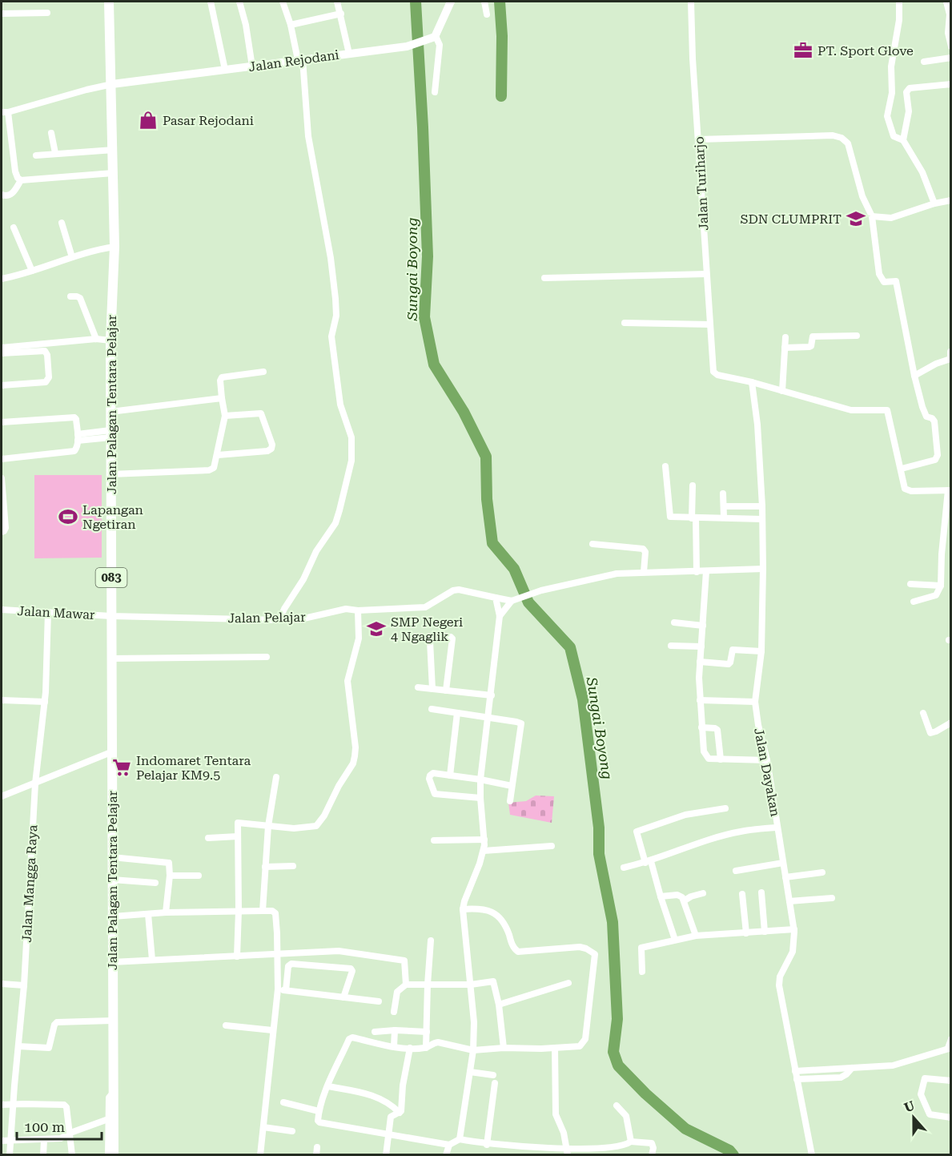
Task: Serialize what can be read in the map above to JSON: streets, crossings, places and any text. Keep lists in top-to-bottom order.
{
  "streets": {
    "main road": ["Jalan Rejodani", "Jalan Palagan Tentara Pelajar", "083"],
    "street": [
      "Jalan Turiharjo",
      "Jalan Mawar",
      "Jalan Pelajar",
      "Jalan Dayakan",
      "Jalan Mangga Raya"
    ]
  },
  "crossings": [
    ["Jalan Rejodani", "Jalan Palagan Tentara Pelajar"],
    ["Jalan Turiharjo", "Jalan Dayakan"],
    ["Jalan Palagan Tentara Pelajar", "Jalan Mawar"],
    ["Jalan Palagan Tentara Pelajar", "Jalan Pelajar"],
    ["Jalan Mawar", "Jalan Pelajar"],
    ["Jalan Mawar", "Jalan Mangga Raya"]
  ],
  "water": ["Sungai Boyong"],
  "places": {
    "office": ["PT. Sport Glove"],
    "shop": ["Pasar Rejodani"],
    "school or university": ["SDN CLUMPRIT", "SMP Negeri 4 Ngaglik"],
    "sports": ["Lapangan Ngetiran"],
    "supermarket": ["Indomaret Tentara Pelajar KM9.5"]
  },
  "scale_bar": "100 m",
  "north": "top"
}
